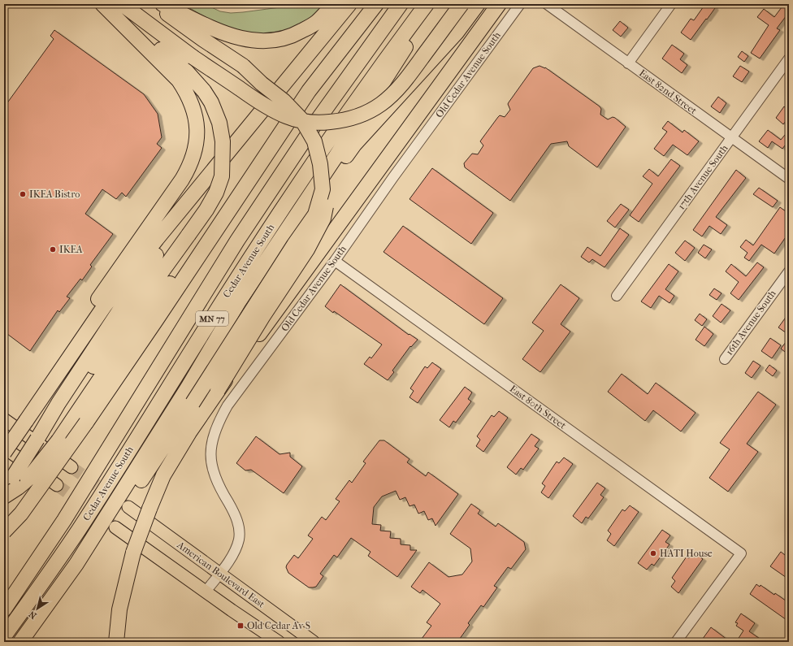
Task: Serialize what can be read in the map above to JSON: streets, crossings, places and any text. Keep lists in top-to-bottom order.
{
  "streets": {
    "highway": ["Cedar Avenue South", "MN 77"],
    "main road": ["American Boulevard East"],
    "street": [
      "Old Cedar Avenue South",
      "East 82nd Street",
      "17th Avenue South",
      "16th Avenue South",
      "East 80th Street"
    ]
  },
  "crossings": [
    ["Old Cedar Avenue South", "East 80th Street"],
    ["Old Cedar Avenue South", "American Boulevard East"],
    ["East 82nd Street", "17th Avenue South"]
  ],
  "places": {
    "other": ["IKEA Bistro", "IKEA", "HATI House"],
    "transit": ["Old Cedar Av S"]
  },
  "north": "bottom left"
}
